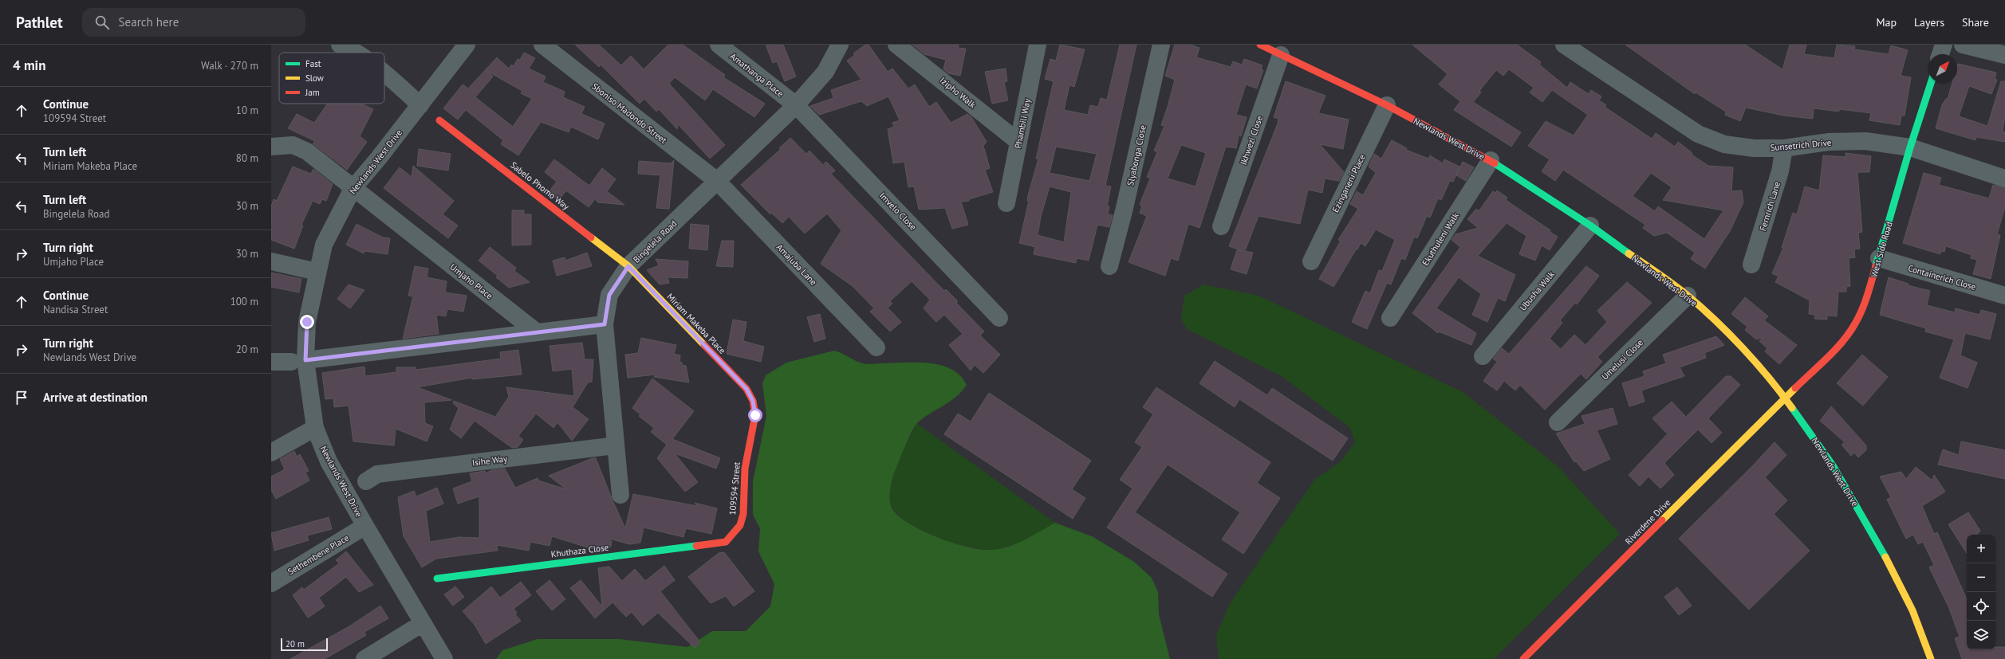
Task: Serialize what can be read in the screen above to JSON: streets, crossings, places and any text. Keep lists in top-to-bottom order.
{
  "streets": {
    "street": [
      "Amathanga Place",
      "Izipho Walk",
      "Sboniso Madondo Street",
      "Phambili Way",
      "Newlands West Drive",
      "Ikhwezi Close",
      "Sunsetrich Drive",
      "Slyabonga Close",
      "Ezinganeni Place",
      "Sabelo Phomo Way",
      "Fernrich Lane",
      "Imvelo Close",
      "Ekuthuleni Walk",
      "Bingelela Road",
      "West Side Road",
      "Amajuba Lane",
      "Containerich Close",
      "Umjaho Place",
      "Ubusha Walk",
      "Miriam Makeba Place",
      "Umelusi Close",
      "Isihe Way",
      "109594 Street",
      "Riverdene Drive",
      "Khuthaza Close",
      "Sethembene Place"
    ]
  },
  "crossings": [
    ["Amathanga Place", "Imvelo Close"],
    ["Amathanga Place", "Bingelela Road"],
    ["Izipho Walk", "Phambili Way"],
    ["Sboniso Madondo Street", "Bingelela Road"],
    ["Sboniso Madondo Street", "Amajuba Lane"],
    ["Newlands West Drive", "Ikhwezi Close"],
    ["Newlands West Drive", "Ezinganeni Place"],
    ["Newlands West Drive", "Ekuthuleni Walk"],
    ["Newlands West Drive", "West Side Road"],
    ["Newlands West Drive", "Umjaho Place"],
    ["Newlands West Drive", "Ubusha Walk"],
    ["Newlands West Drive", "Umelusi Close"],
    ["Newlands West Drive", "Riverdene Drive"],
    ["Newlands West Drive", "Sethembene Place"],
    ["Sunsetrich Drive", "Fernrich Lane"],
    ["Sunsetrich Drive", "West Side Road"],
    ["Sabelo Phomo Way", "Bingelela Road"],
    ["Sabelo Phomo Way", "Miriam Makeba Place"],
    ["Imvelo Close", "Bingelela Road"],
    ["Bingelela Road", "Amajuba Lane"],
    ["Bingelela Road", "Miriam Makeba Place"],
    ["Bingelela Road", "Isihe Way"],
    ["West Side Road", "Containerich Close"],
    ["West Side Road", "Riverdene Drive"],
    ["Miriam Makeba Place", "109594 Street"],
    ["109594 Street", "Khuthaza Close"]
  ],
  "legend": ["Fast", "Slow", "Jam"],
  "scale_bar": "20 m",
  "north": "top right",
  "page": {
    "header": "Pathlet",
    "search": "Search here",
    "nav": ["Map", "Layers", "Share"],
    "heading": ["4 min", "Walk · 270 m"],
    "list": [
      ["Continue", "109594 Street", "10 m"],
      ["Turn left", "Miriam Makeba Place", "80 m"],
      ["Turn left", "Bingelela Road", "30 m"],
      ["Turn right", "Umjaho Place", "30 m"],
      ["Continue", "Nandisa Street", "100 m"],
      ["Turn right", "Newlands West Drive", "20 m"],
      "Arrive at destination"
    ],
    "map_buttons": ["+", "−"],
    "scale": "20 m"
  }
}
